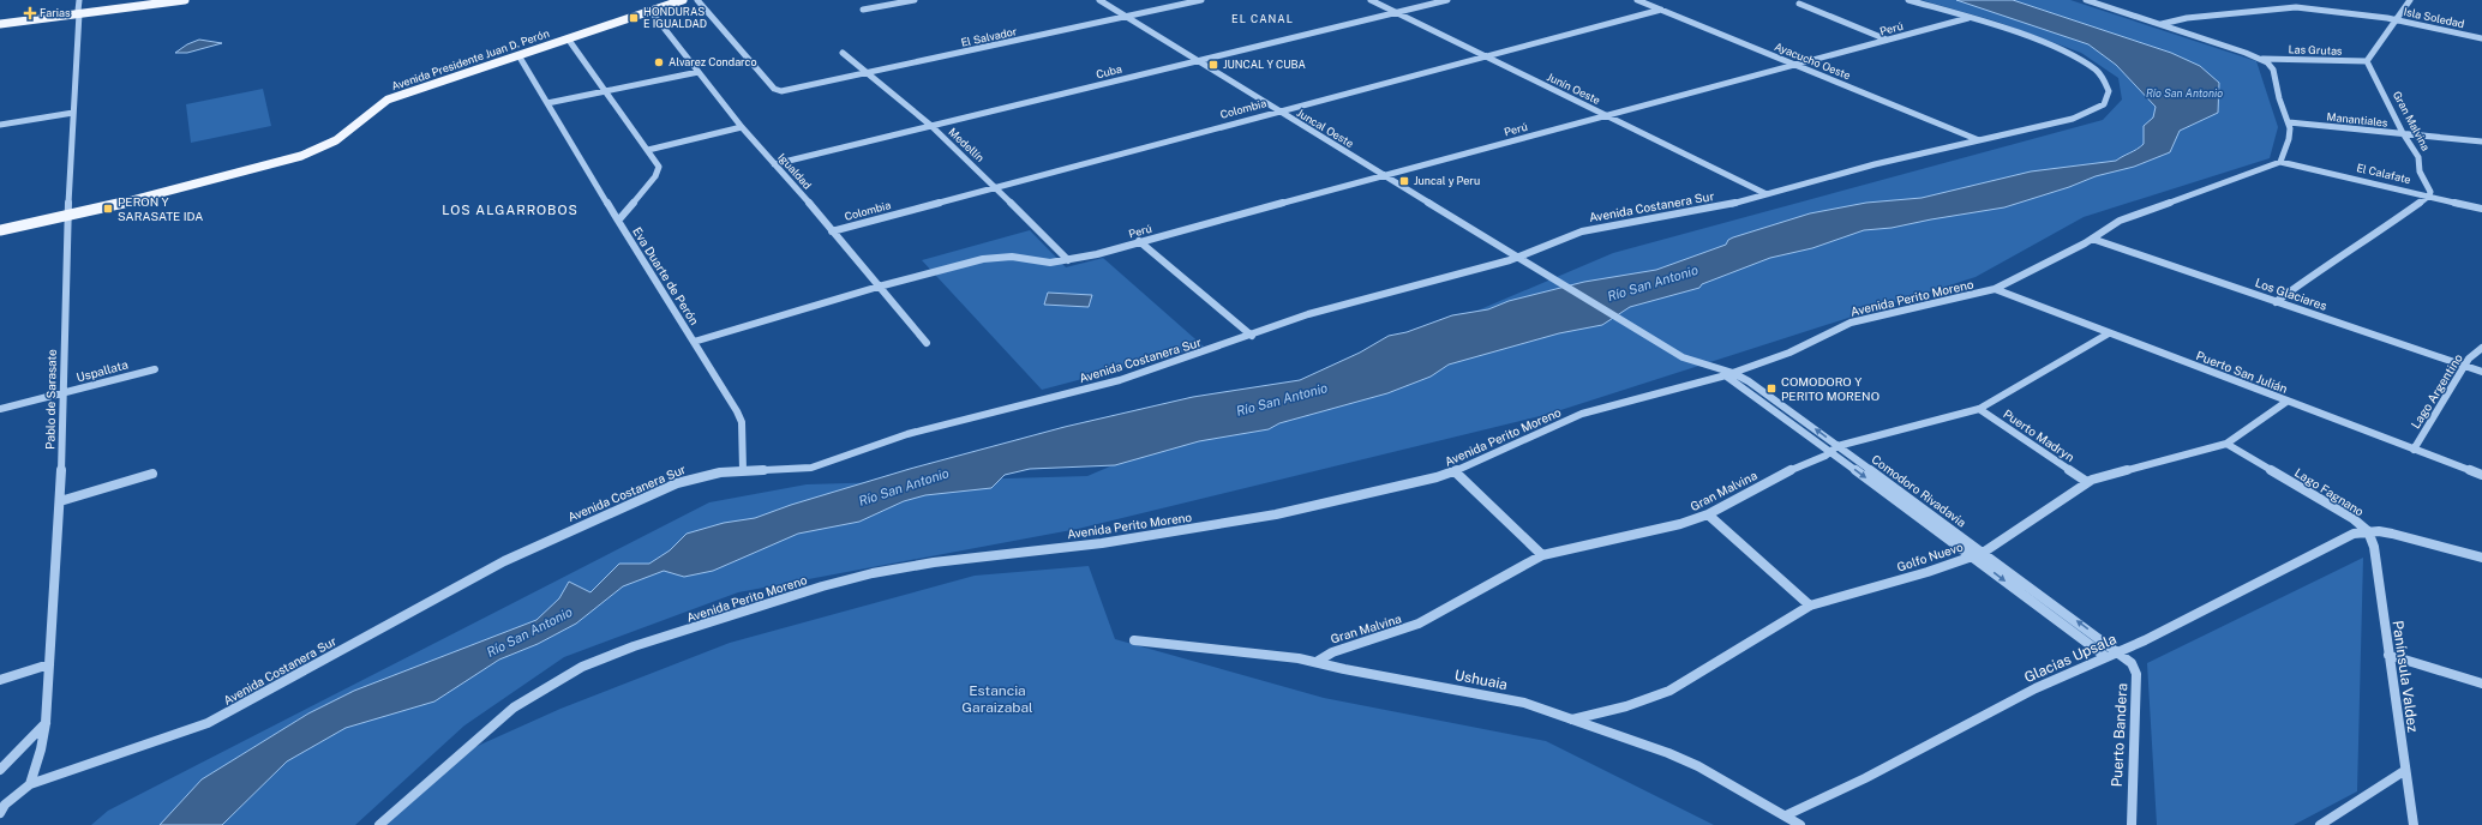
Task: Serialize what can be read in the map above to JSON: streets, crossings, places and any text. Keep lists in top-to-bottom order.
{
  "streets": {
    "main road": ["Avenida Presidente Juan D. Perón"],
    "street": [
      "Isla Soledad",
      "Perú",
      "El Salvador",
      "Las Grutas",
      "Ayacucho Oeste",
      "Cuba",
      "Junín Oeste",
      "Colombia",
      "Manantiales",
      "Gran Malvina",
      "Juncal Oeste",
      "Medellín",
      "Igualdad",
      "El Calafate",
      "Avenida Costanera Sur",
      "Eva Duarte de Perón",
      "Los Glaciares",
      "Avenida Perito Moreno",
      "Uspallata",
      "Puerto San Julián",
      "Lago Argentino",
      "Pablo de Sarasate",
      "Puerto Madryn",
      "Comodoro Rivadavia",
      "Lago Fagnano",
      "Golfo Nuevo",
      "Glacias Upsala",
      "Panínsula Valdez",
      "Ushuaia",
      "Puerto Bandera"
    ]
  },
  "crossings": [
    ["Perú", "Ayacucho Oeste"],
    ["Perú", "Junín Oeste"],
    ["Perú", "Juncal Oeste"],
    ["Perú", "Medellín"],
    ["Perú", "Igualdad"],
    ["Perú", "Avenida Costanera Sur"],
    ["Perú", "Eva Duarte de Perón"],
    ["El Salvador", "Juncal Oeste"],
    ["El Salvador", "Medellín"],
    ["Las Grutas", "Gran Malvina"],
    ["Avenida Presidente Juan D. Perón", "Igualdad"],
    ["Avenida Presidente Juan D. Perón", "Eva Duarte de Perón"],
    ["Avenida Presidente Juan D. Perón", "Pablo de Sarasate"],
    ["Ayacucho Oeste", "Colombia"],
    ["Ayacucho Oeste", "Avenida Costanera Sur"],
    ["Cuba", "Junín Oeste"],
    ["Cuba", "Juncal Oeste"],
    ["Cuba", "Medellín"],
    ["Cuba", "Igualdad"],
    ["Junín Oeste", "Colombia"],
    ["Junín Oeste", "Avenida Costanera Sur"],
    ["Colombia", "Juncal Oeste"],
    ["Colombia", "Medellín"],
    ["Colombia", "Igualdad"],
    ["Manantiales", "Gran Malvina"],
    ["Gran Malvina", "El Calafate"],
    ["Gran Malvina", "Puerto San Julián"],
    ["Gran Malvina", "Puerto Madryn"],
    ["Gran Malvina", "Comodoro Rivadavia"],
    ["Gran Malvina", "Ushuaia"],
    ["Juncal Oeste", "Avenida Costanera Sur"],
    ["Juncal Oeste", "Comodoro Rivadavia"],
    ["El Calafate", "Avenida Perito Moreno"],
    ["Avenida Costanera Sur", "Eva Duarte de Perón"],
    ["Avenida Costanera Sur", "Pablo de Sarasate"],
    ["Los Glaciares", "Avenida Perito Moreno"],
    ["Los Glaciares", "Lago Argentino"],
    ["Avenida Perito Moreno", "Puerto San Julián"],
    ["Avenida Perito Moreno", "Comodoro Rivadavia"],
    ["Uspallata", "Pablo de Sarasate"],
    ["Puerto San Julián", "Lago Argentino"],
    ["Puerto San Julián", "Golfo Nuevo"],
    ["Puerto Madryn", "Golfo Nuevo"],
    ["Comodoro Rivadavia", "Golfo Nuevo"],
    ["Comodoro Rivadavia", "Glacias Upsala"],
    ["Comodoro Rivadavia", "Puerto Bandera"],
    ["Lago Fagnano", "Golfo Nuevo"],
    ["Lago Fagnano", "Glacias Upsala"],
    ["Lago Fagnano", "Panínsula Valdez"],
    ["Golfo Nuevo", "Ushuaia"],
    ["Glacias Upsala", "Panínsula Valdez"],
    ["Glacias Upsala", "Ushuaia"],
    ["Glacias Upsala", "Puerto Bandera"]
  ],
  "districts": ["EL CANAL", "LOS ALGARROBOS"],
  "water": ["Río San Antonio"],
  "parks": ["Estancia Garaizabal"],
  "places": {
    "health": ["Farias"],
    "transit": [
      "HONDURAS E IGUALDAD",
      "JUNCAL Y CUBA",
      "Juncal y Peru",
      "PERON Y SARASATE IDA",
      "COMODORO Y PERITO MORENO"
    ],
    "other": ["Alvarez Condarco"]
  }
}
